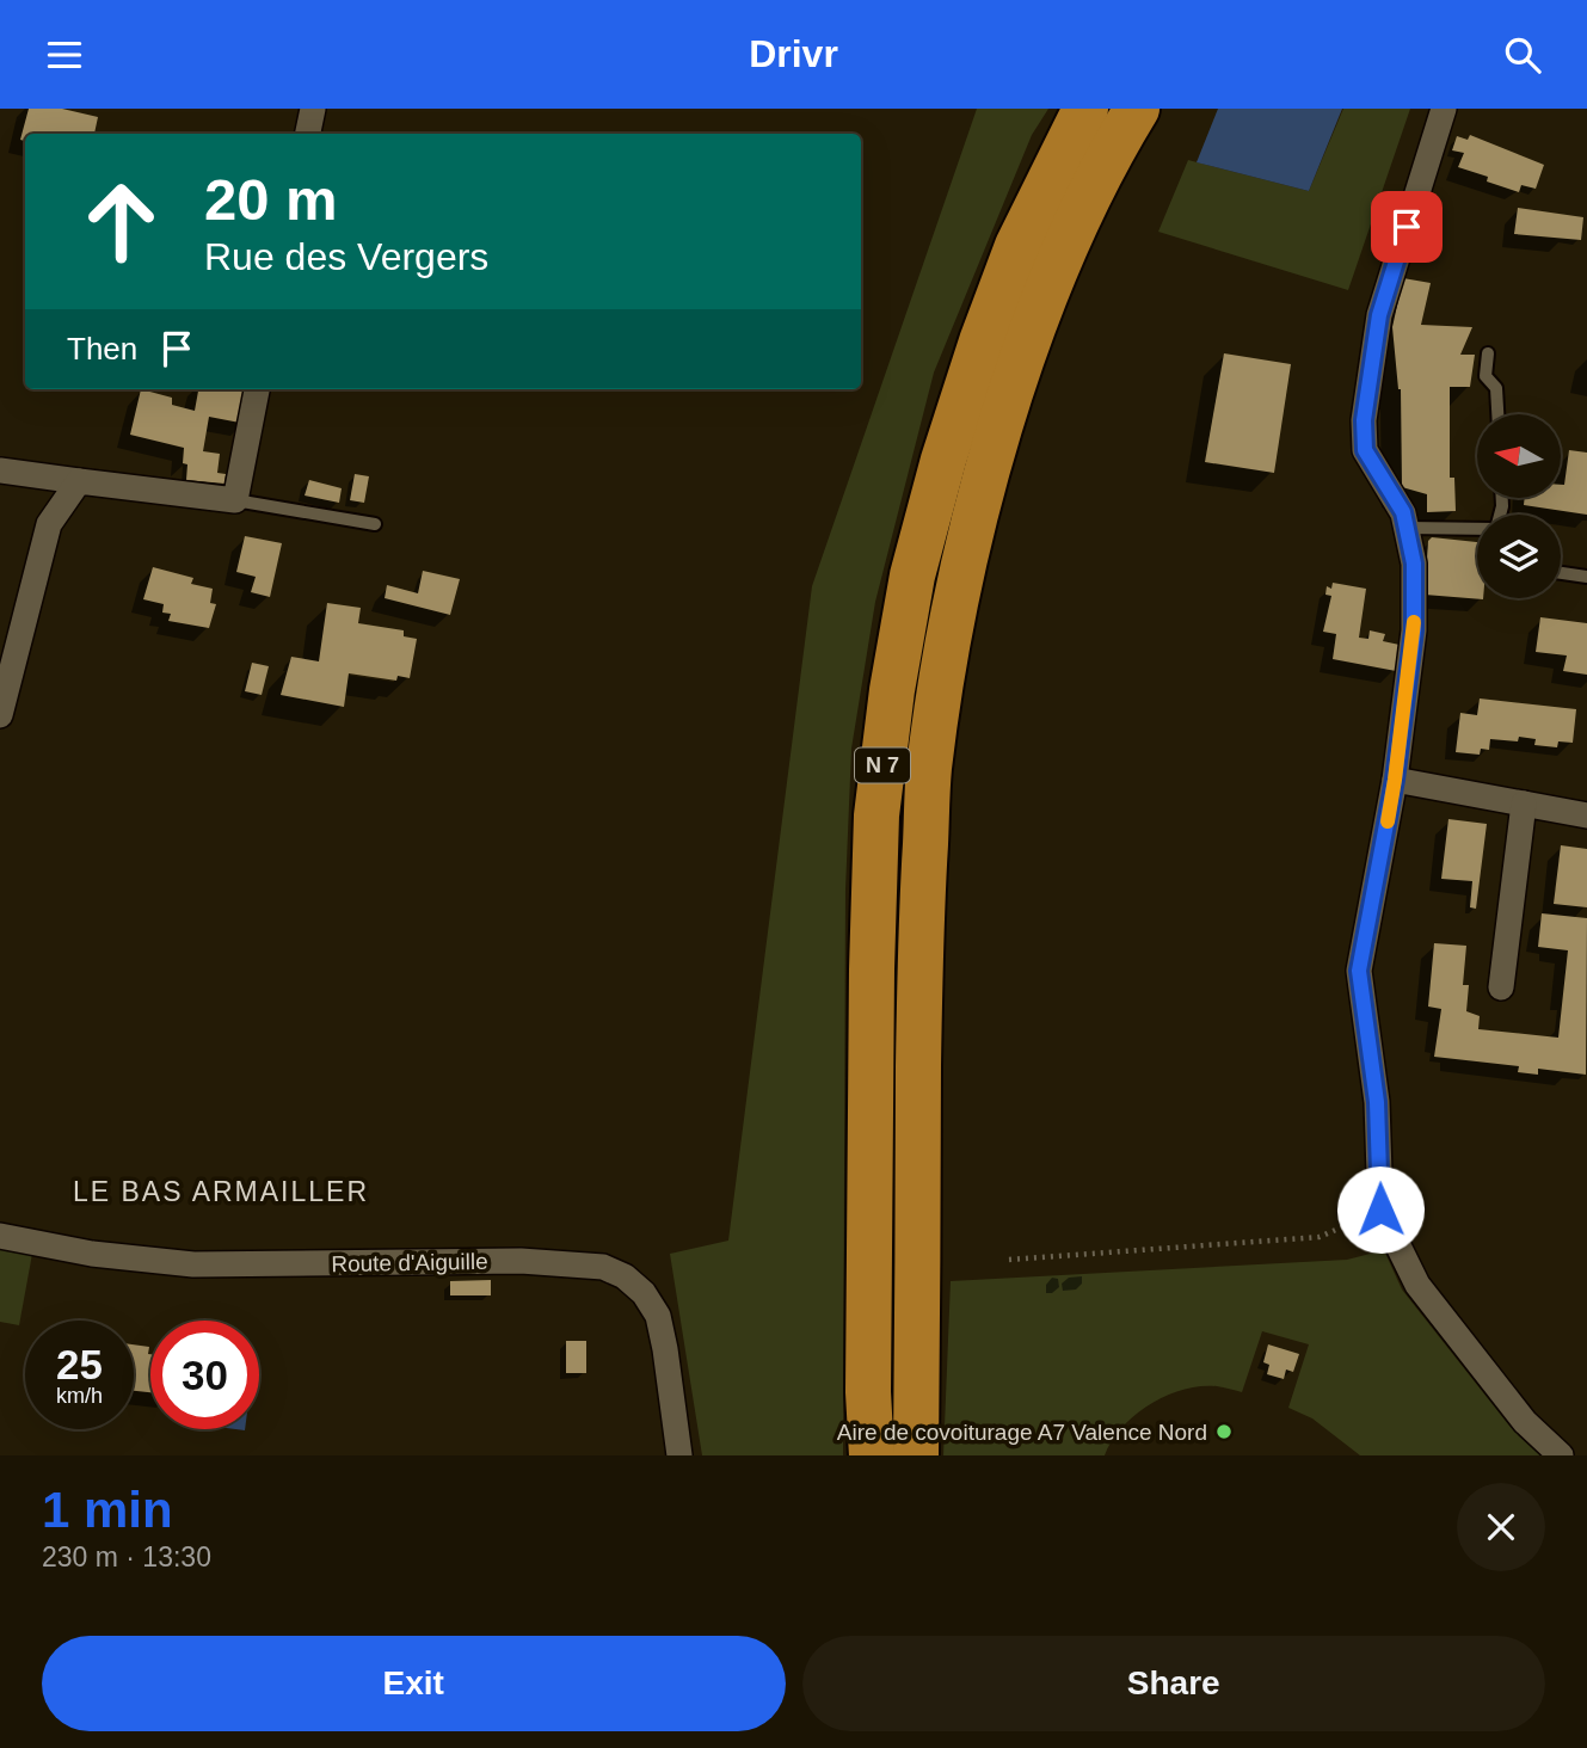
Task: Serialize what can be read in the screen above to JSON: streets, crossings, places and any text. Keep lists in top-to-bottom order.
{
  "streets": {
    "highway": ["N 7"],
    "street": ["Route d'Aiguille"]
  },
  "districts": ["LE BAS ARMAILLER"],
  "places": ["Aire de covoiturage A7 Valence Nord"],
  "north": "left",
  "page": {
    "header": "Drivr",
    "turn": ["20 m", "Rue des Vergers"],
    "then": "Then",
    "speed": "25 km/h",
    "limit": "30",
    "heading": ["1 min", "230 m · 13:30"],
    "buttons": ["Exit", "Share"]
  }
}
